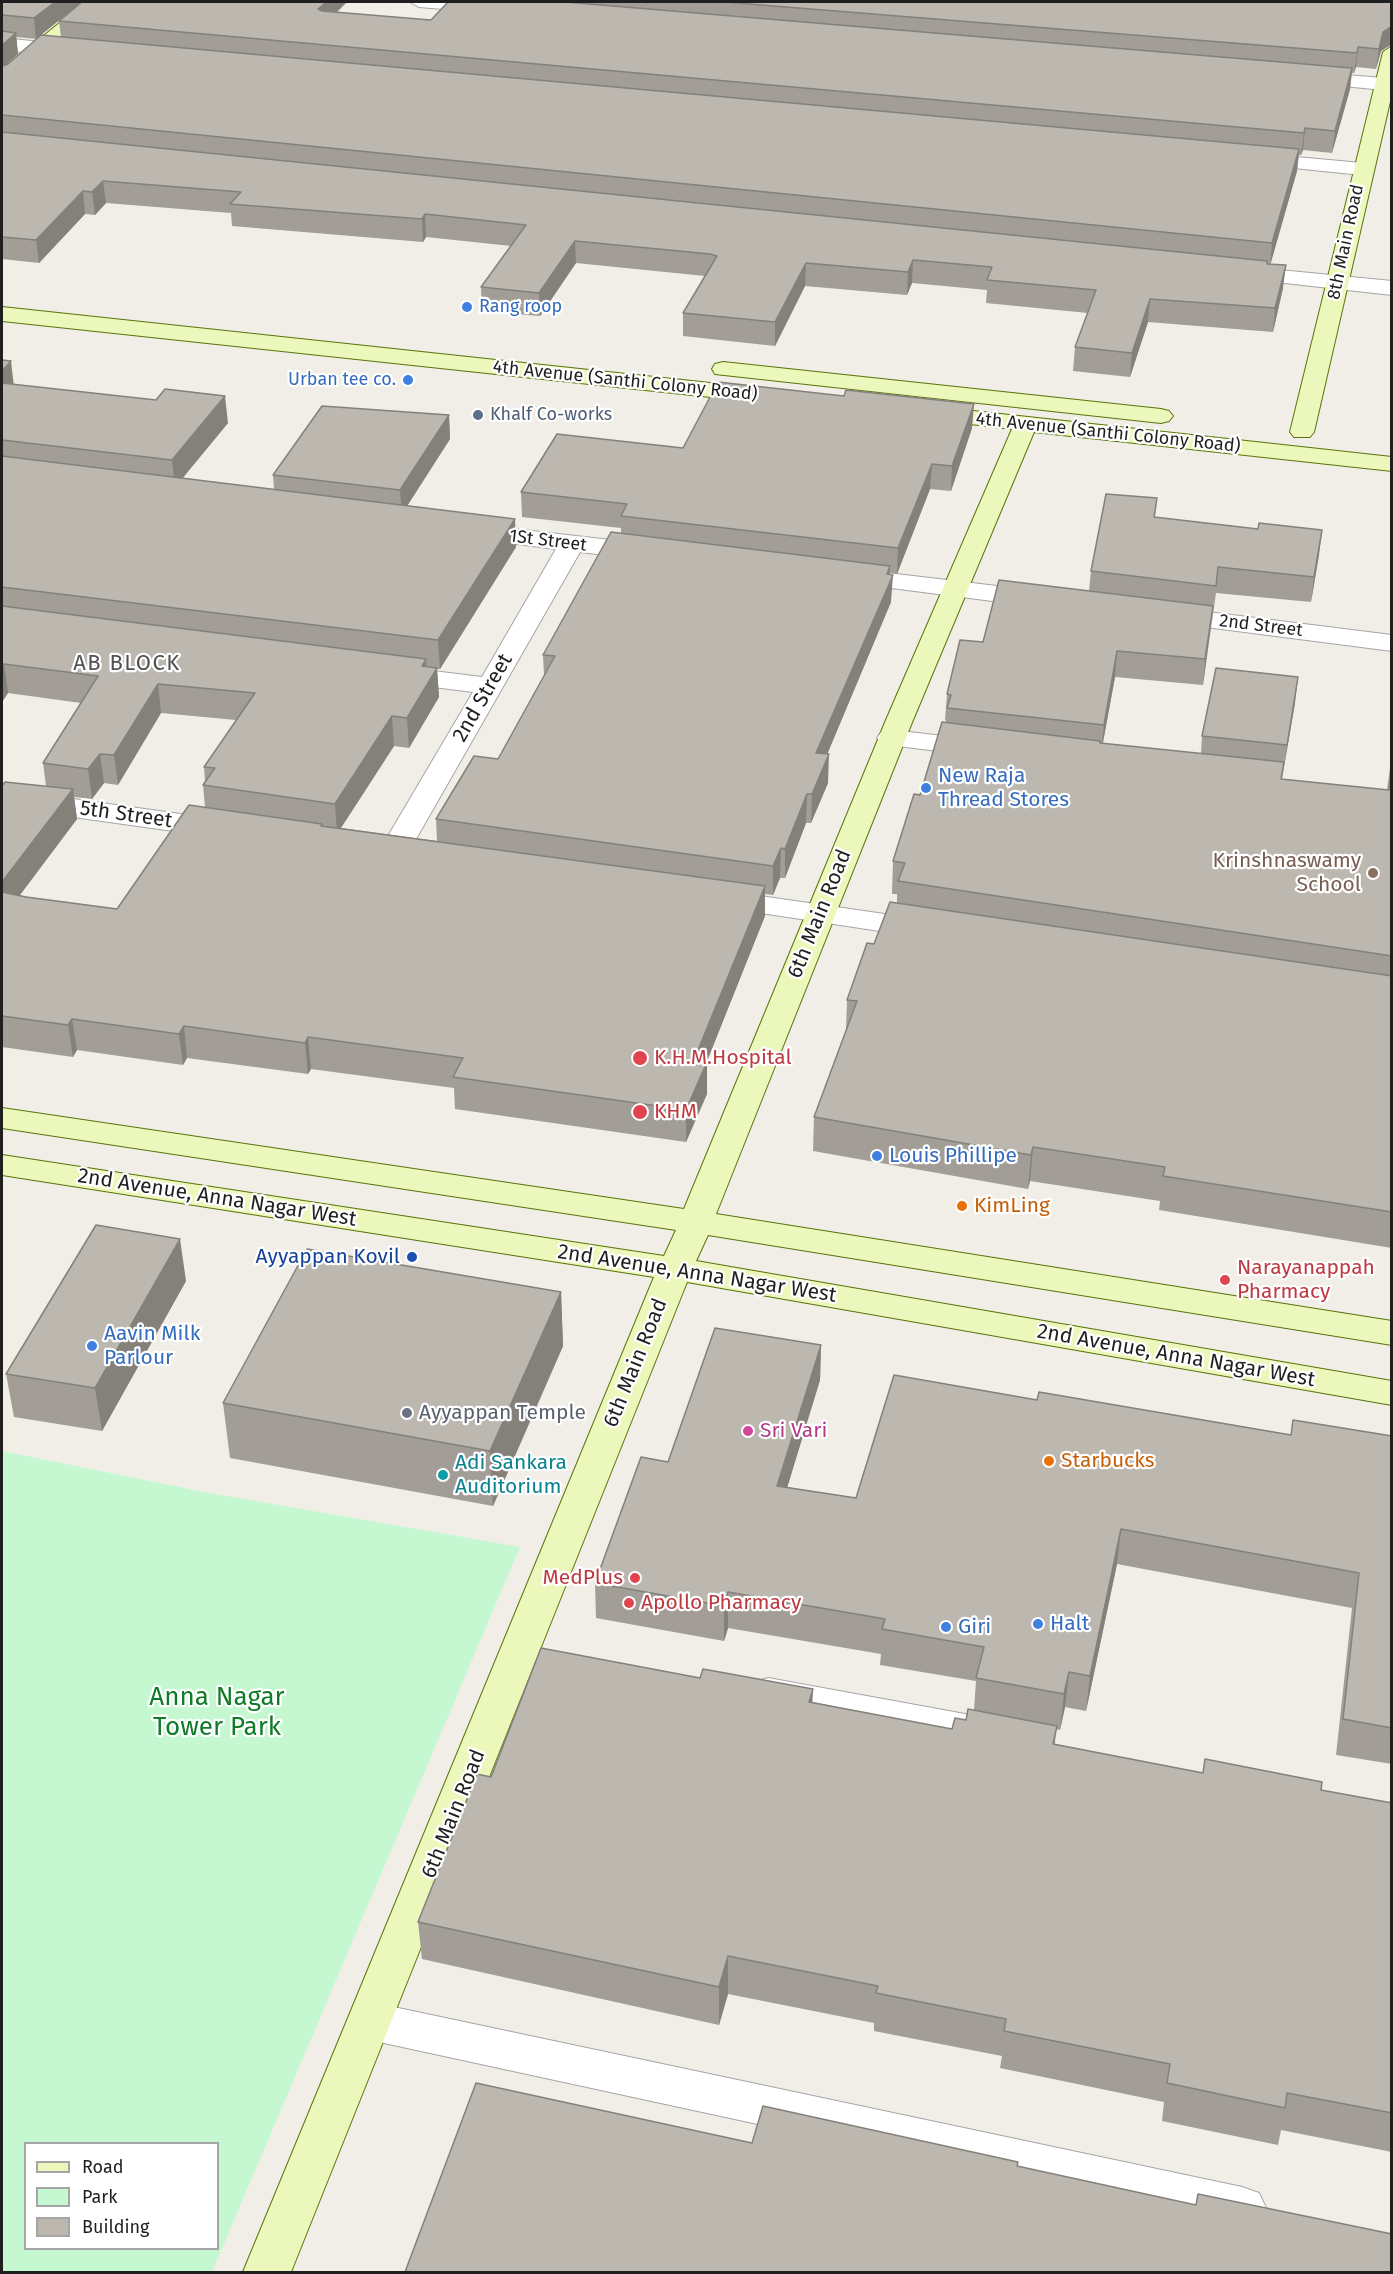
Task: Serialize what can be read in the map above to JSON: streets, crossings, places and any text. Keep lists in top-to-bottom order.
{
  "streets": {
    "street": [
      "8th Main Road",
      "4th Avenue (Santhi Colony Road)",
      "1St Street",
      "2nd Street",
      "5th Street",
      "6th Main Road",
      "2nd Avenue, Anna Nagar West"
    ]
  },
  "crossings": [
    ["8th Main Road", "4th Avenue (Santhi Colony Road)"],
    ["4th Avenue (Santhi Colony Road)", "6th Main Road"],
    ["1St Street", "2nd Street"],
    ["6th Main Road", "2nd Avenue, Anna Nagar West"]
  ],
  "districts": ["AB BLOCK"],
  "parks": ["Anna Nagar Tower Park"],
  "places": [
    "Rang roop",
    "Urban tee co.",
    "Khalf Co-works",
    "New Raja Thread Stores",
    "Krinshnaswamy School",
    "K.H.M.Hospital",
    "KHM",
    "Louis Phillipe",
    "KimLing",
    "Ayyappan Kovil",
    "Narayanappah Pharmacy",
    "Aavin Milk Parlour",
    "Ayyappan Temple",
    "Sri Vari",
    "Starbucks",
    "Adi Sankara Auditorium",
    "MedPlus",
    "Apollo Pharmacy",
    "Halt",
    "Giri"
  ],
  "legend": ["Road", "Park", "Building"]
}
